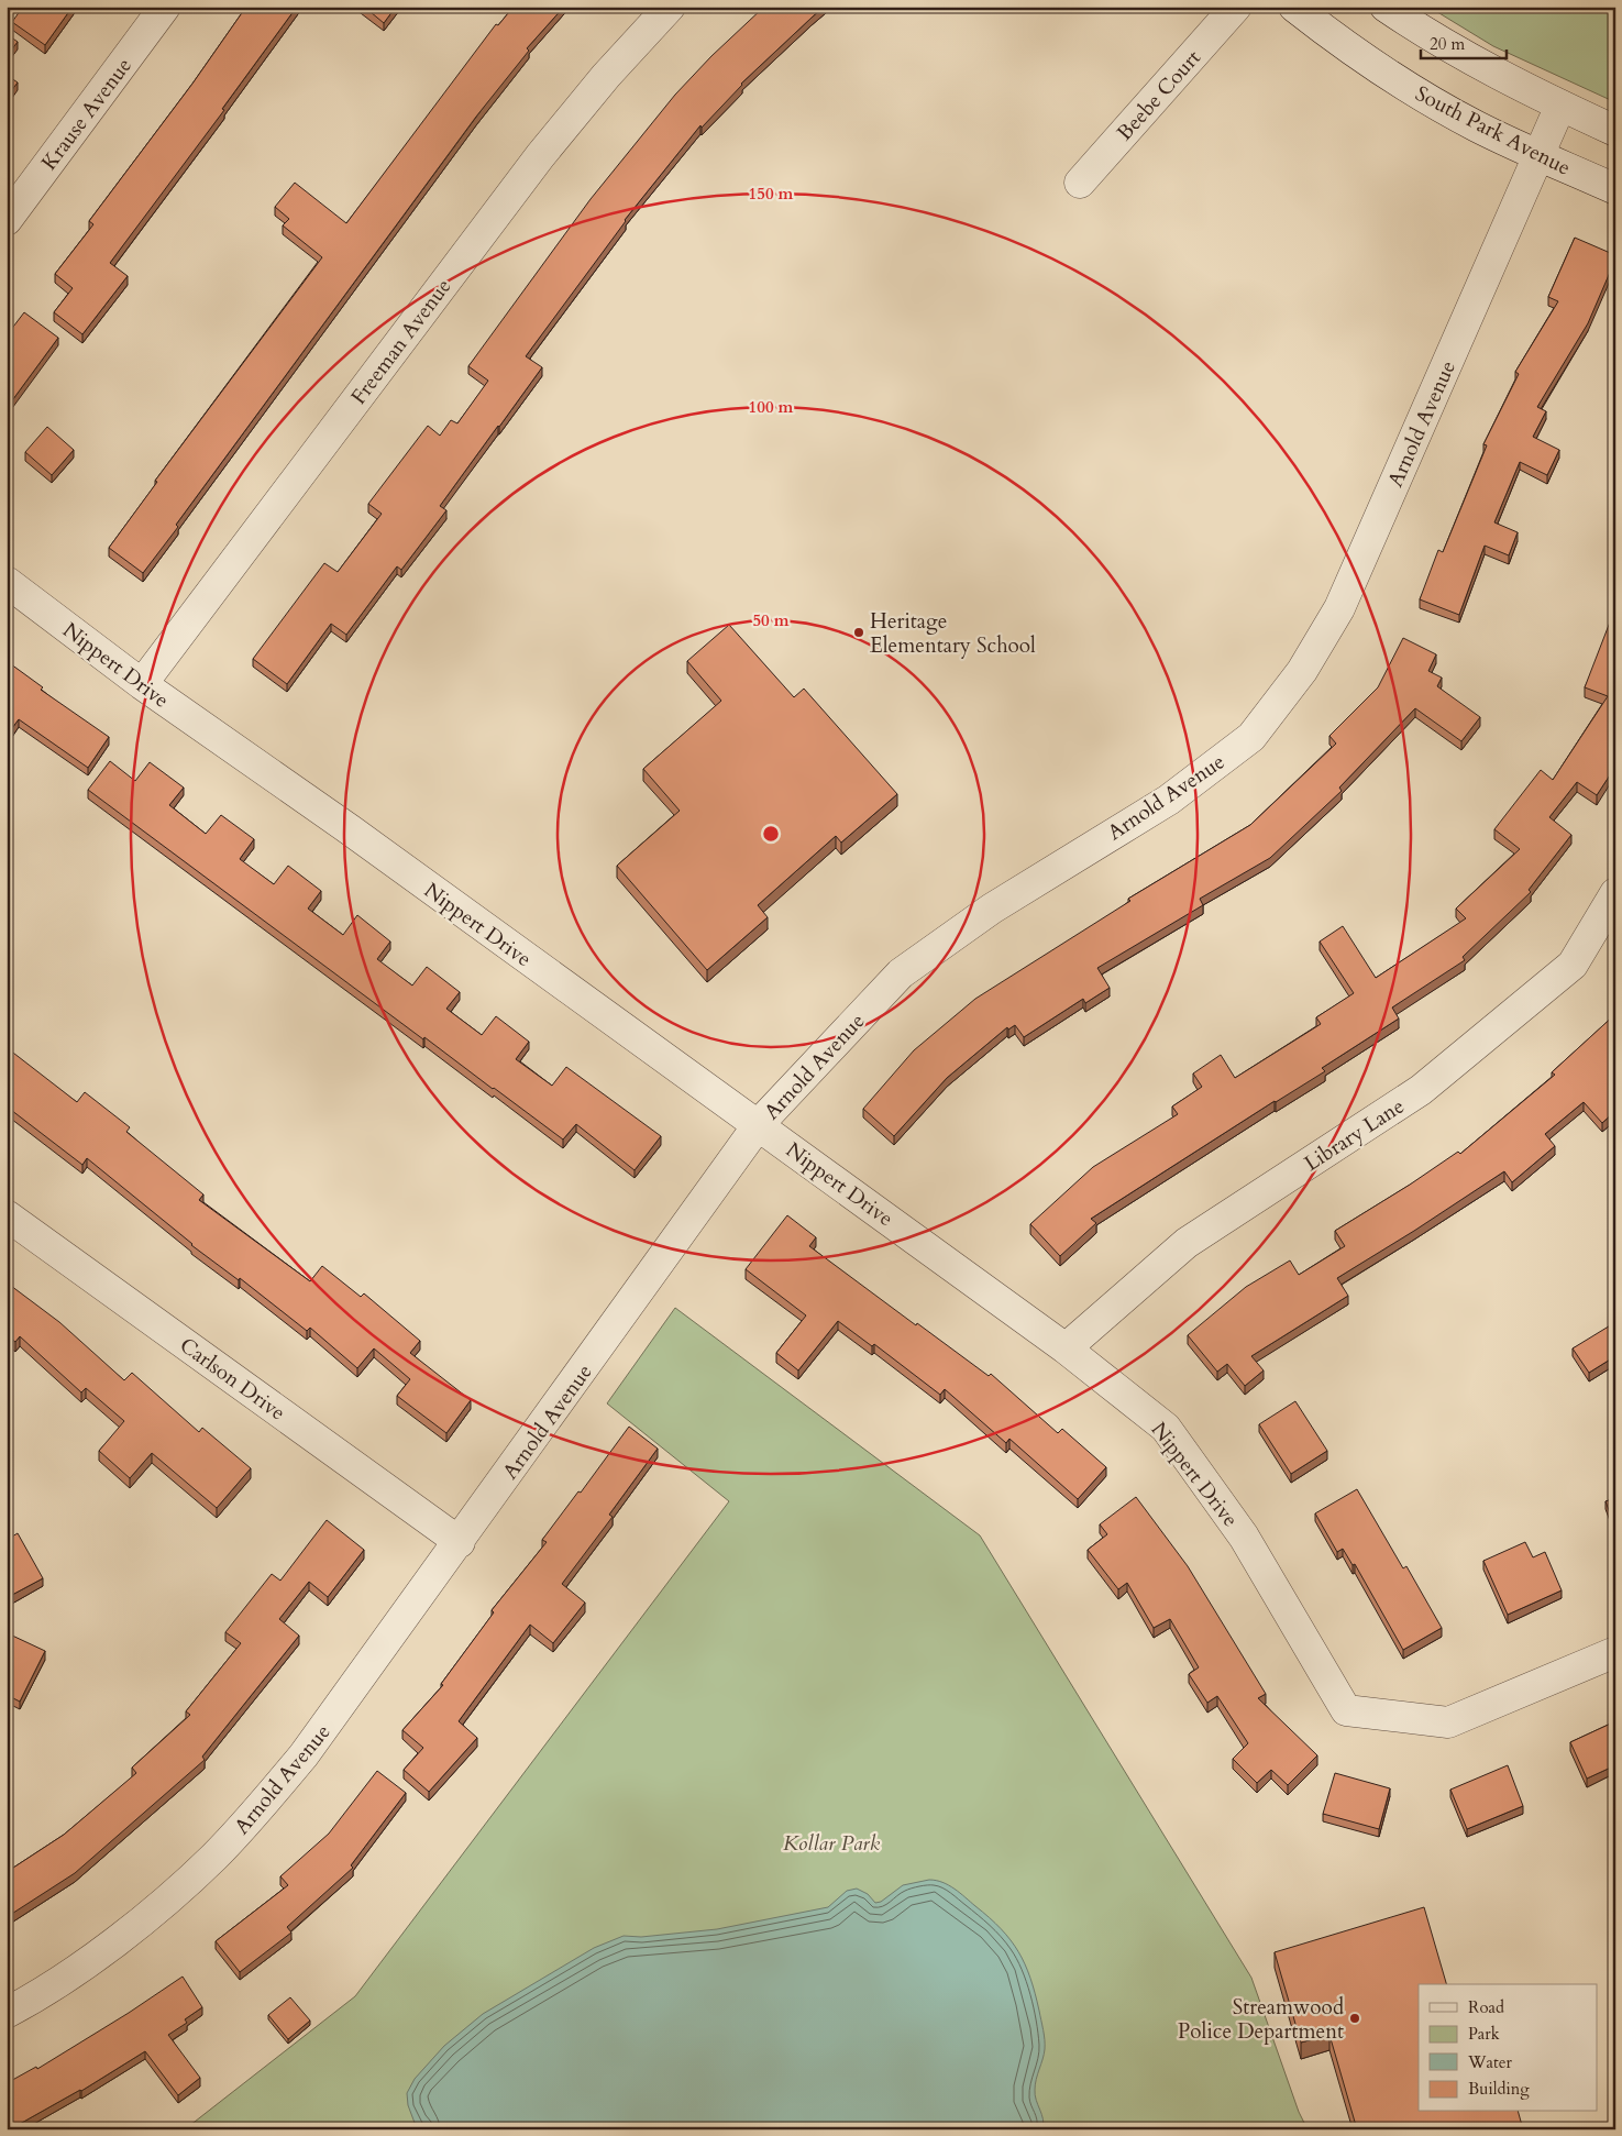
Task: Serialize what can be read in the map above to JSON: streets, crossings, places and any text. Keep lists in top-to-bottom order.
{
  "streets": {
    "street": [
      "Beebe Court",
      "Krause Avenue",
      "South Park Avenue",
      "Freeman Avenue",
      "Arnold Avenue",
      "Nippert Drive",
      "Library Lane",
      "Carlson Drive"
    ]
  },
  "crossings": [
    ["South Park Avenue", "Arnold Avenue"],
    ["Freeman Avenue", "Nippert Drive"],
    ["Arnold Avenue", "Nippert Drive"],
    ["Arnold Avenue", "Carlson Drive"],
    ["Nippert Drive", "Library Lane"]
  ],
  "parks": ["Kollar Park"],
  "places": ["Heritage Elementary School", "Streamwood Police Department"],
  "legend": [
    "Road",
    "Park",
    "Water",
    "Building"
  ],
  "scale_bar": "20 m",
  "rings": ["150 m", "100 m", "50 m"]
}
